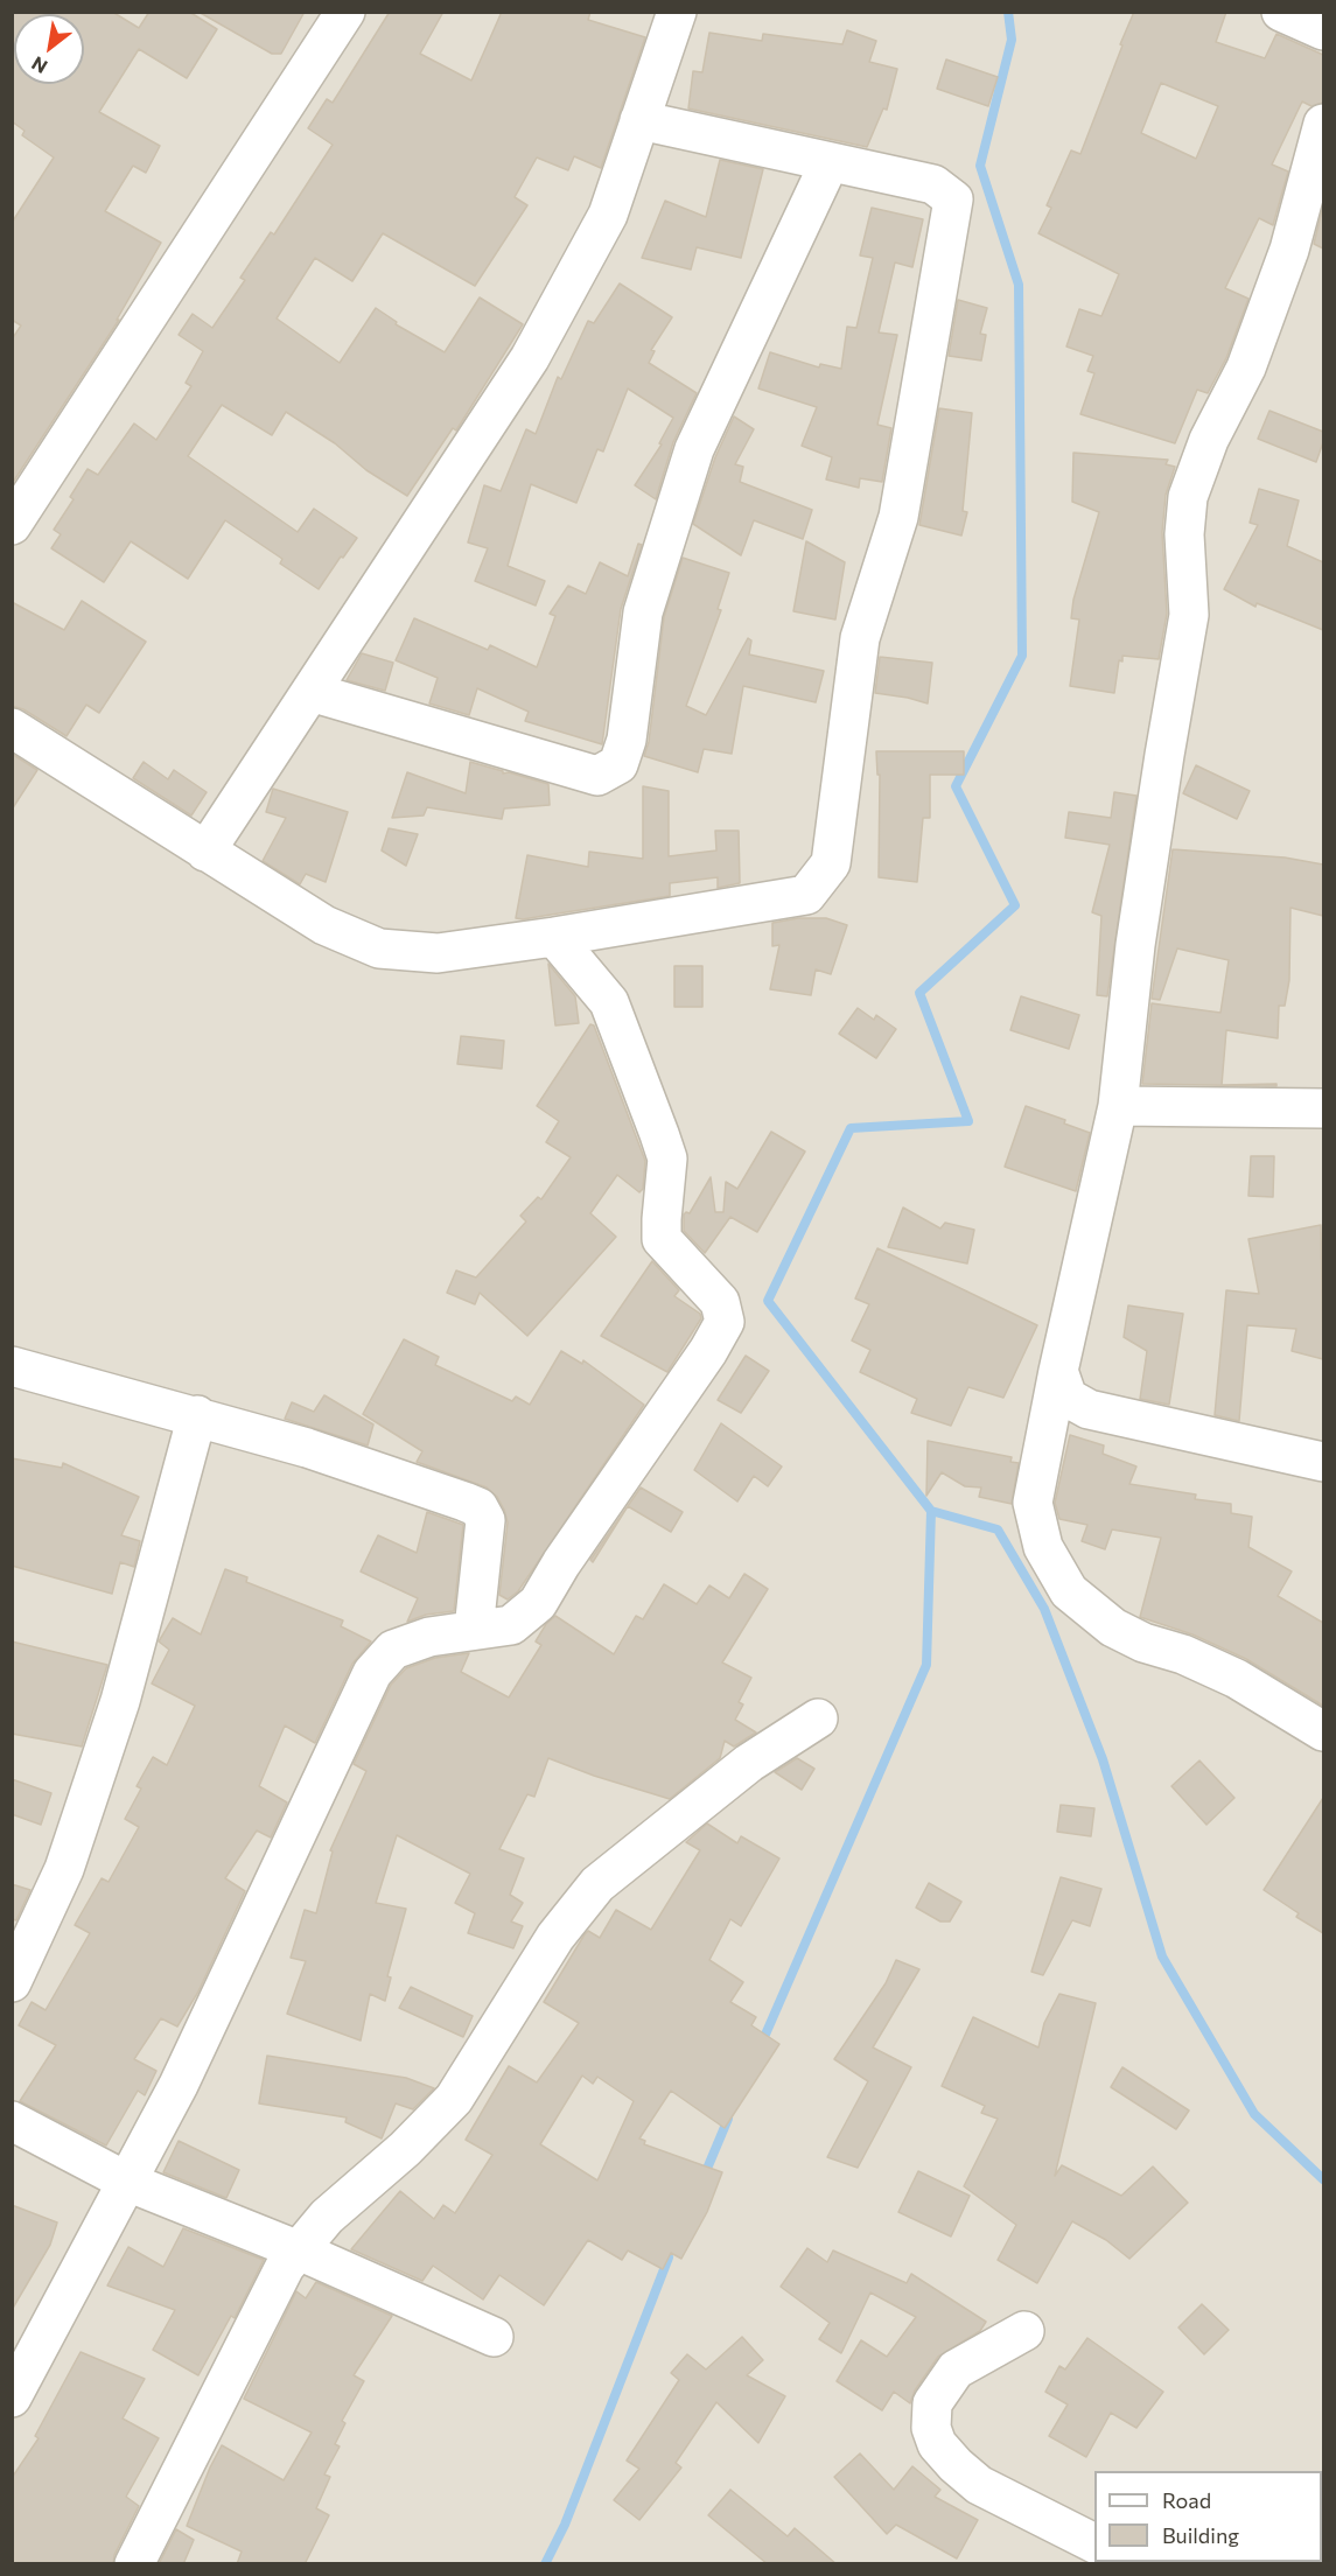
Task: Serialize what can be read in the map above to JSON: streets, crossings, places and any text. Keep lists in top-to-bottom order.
{
  "legend": ["Road", "Building"],
  "north": "bottom left"
}
